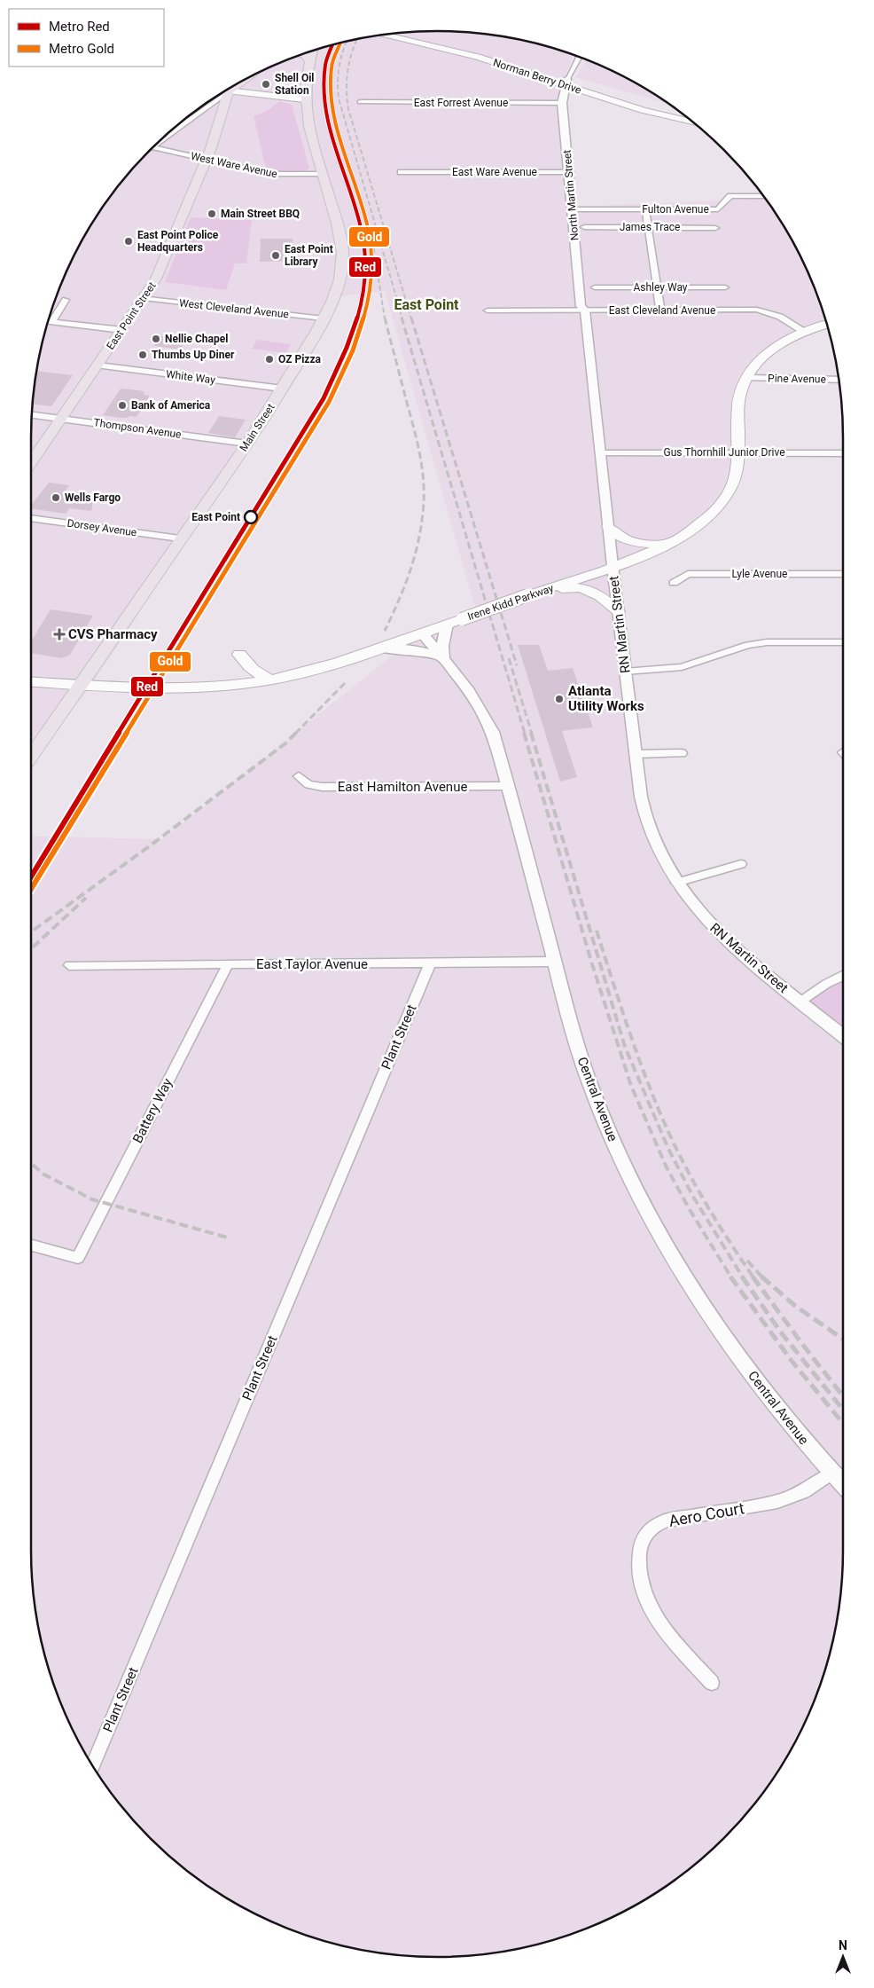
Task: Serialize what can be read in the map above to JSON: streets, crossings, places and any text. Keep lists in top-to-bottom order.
{
  "streets": {
    "main road": [
      "Norman Berry Drive",
      "East Point Street",
      "Main Street",
      "Irene Kidd Parkway"
    ],
    "street": [
      "East Forrest Avenue",
      "West Ware Avenue",
      "East Ware Avenue",
      "North Martin Street",
      "Fulton Avenue",
      "James Trace",
      "Ashley Way",
      "West Cleveland Avenue",
      "East Cleveland Avenue",
      "White Way",
      "Pine Avenue",
      "Thompson Avenue",
      "Gus Thornhill Junior Drive",
      "Dorsey Avenue",
      "Lyle Avenue",
      "RN Martin Street",
      "East Hamilton Avenue",
      "East Taylor Avenue",
      "Plant Street",
      "Central Avenue",
      "Battery Way",
      "Aero Court"
    ]
  },
  "crossings": [
    ["Norman Berry Drive", "North Martin Street"],
    ["East Forrest Avenue", "North Martin Street"],
    ["West Ware Avenue", "East Point Street"],
    ["West Ware Avenue", "Main Street"],
    ["East Ware Avenue", "North Martin Street"],
    ["North Martin Street", "Fulton Avenue"],
    ["North Martin Street", "East Cleveland Avenue"],
    ["North Martin Street", "RN Martin Street"],
    ["West Cleveland Avenue", "East Point Street"],
    ["West Cleveland Avenue", "Main Street"],
    ["East Cleveland Avenue", "Irene Kidd Parkway"],
    ["East Cleveland Avenue", "RN Martin Street"],
    ["East Point Street", "White Way"],
    ["East Point Street", "Thompson Avenue"],
    ["White Way", "Main Street"],
    ["Pine Avenue", "Irene Kidd Parkway"],
    ["Main Street", "Thompson Avenue"],
    ["Main Street", "Dorsey Avenue"],
    ["Main Street", "Irene Kidd Parkway"],
    ["Gus Thornhill Junior Drive", "Irene Kidd Parkway"],
    ["Gus Thornhill Junior Drive", "RN Martin Street"],
    ["Irene Kidd Parkway", "RN Martin Street"],
    ["Irene Kidd Parkway", "Central Avenue"],
    ["East Hamilton Avenue", "Central Avenue"],
    ["East Taylor Avenue", "Plant Street"],
    ["East Taylor Avenue", "Central Avenue"],
    ["East Taylor Avenue", "Battery Way"],
    ["Central Avenue", "Aero Court"]
  ],
  "districts": ["East Point"],
  "places": {
    "other": [
      "Shell Oil Station",
      "Main Street BBQ",
      "East Point Police Headquarters",
      "East Point Library",
      "Nellie Chapel",
      "Thumbs Up Diner",
      "OZ Pizza",
      "Bank of America",
      "Wells Fargo",
      "East Point",
      "Atlanta Utility Works"
    ],
    "health": ["CVS Pharmacy"]
  },
  "lines": ["metro line Gold", "metro line Red"],
  "legend": ["Metro Red", "Metro Gold"],
  "north": "top"
}
